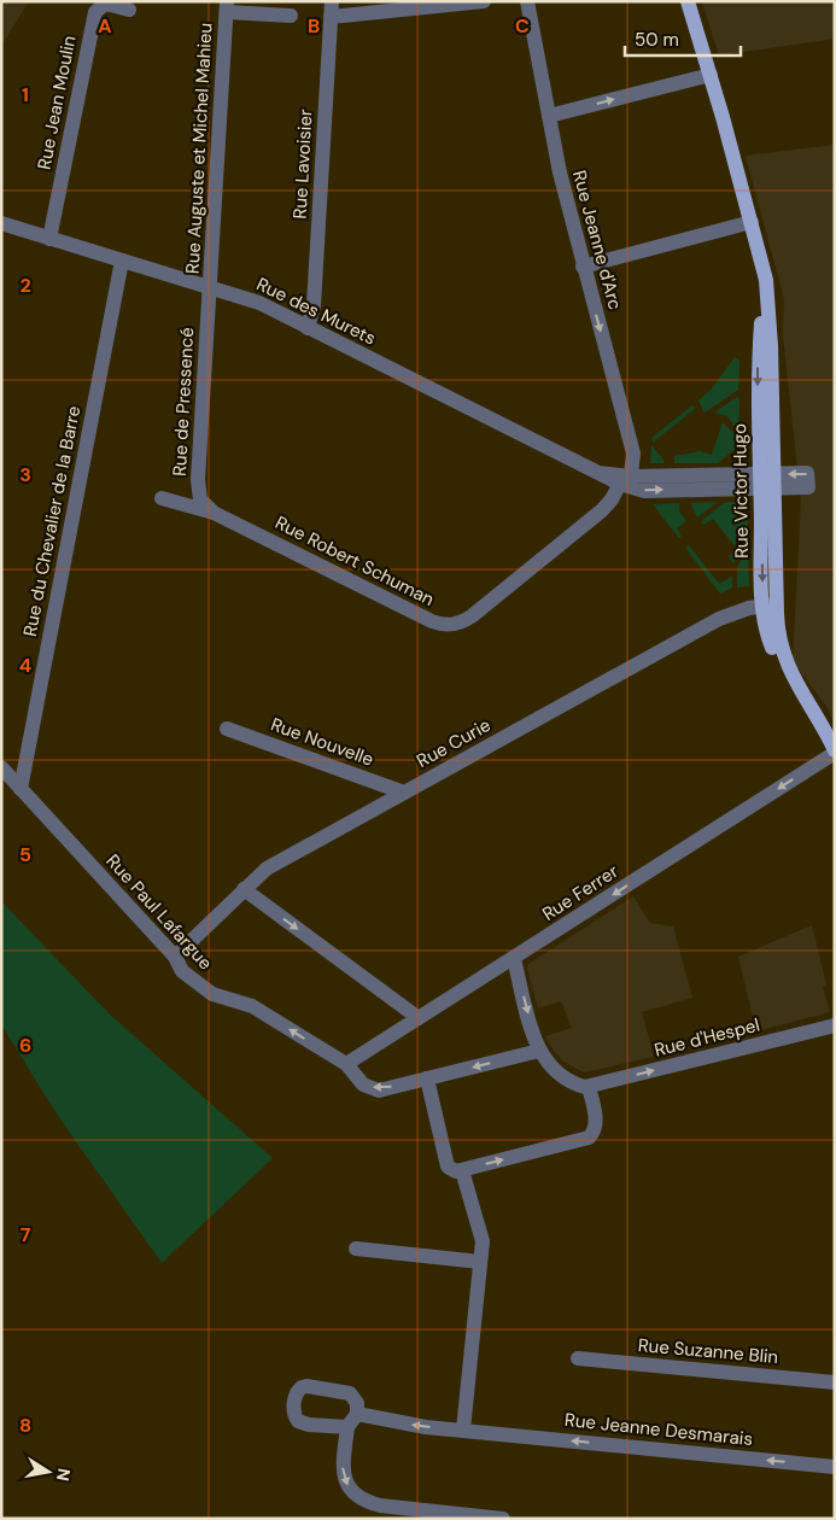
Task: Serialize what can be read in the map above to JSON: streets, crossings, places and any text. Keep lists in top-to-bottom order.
{
  "streets": {
    "main road": ["Rue Victor Hugo"],
    "street": [
      "Rue Jean Moulin",
      "Rue Auguste et Michel Mahieu",
      "Rue Lavoisier",
      "Rue Jeanne d'Arc",
      "Rue des Murets",
      "Rue de Pressencé",
      "Rue du Chevalier de la Barre",
      "Rue Robert Schuman",
      "Rue Nouvelle",
      "Rue Curie",
      "Rue Ferrer",
      "Rue Paul Lafargue",
      "Rue d'Hespel",
      "Rue Suzanne Blin",
      "Rue Jeanne Desmarais"
    ]
  },
  "crossings": [
    ["Rue Jean Moulin", "Rue des Murets"],
    ["Rue Auguste et Michel Mahieu", "Rue des Murets"],
    ["Rue Auguste et Michel Mahieu", "Rue de Pressencé"],
    ["Rue Lavoisier", "Rue des Murets"],
    ["Rue Jeanne d'Arc", "Rue des Murets"],
    ["Rue Jeanne d'Arc", "Rue Robert Schuman"],
    ["Rue des Murets", "Rue de Pressencé"],
    ["Rue des Murets", "Rue Victor Hugo"],
    ["Rue des Murets", "Rue du Chevalier de la Barre"],
    ["Rue des Murets", "Rue Robert Schuman"],
    ["Rue de Pressencé", "Rue Robert Schuman"],
    ["Rue Victor Hugo", "Rue Curie"],
    ["Rue Victor Hugo", "Rue Ferrer"],
    ["Rue du Chevalier de la Barre", "Rue Paul Lafargue"],
    ["Rue Nouvelle", "Rue Curie"],
    ["Rue Curie", "Rue Paul Lafargue"],
    ["Rue Ferrer", "Rue Paul Lafargue"]
  ],
  "one_way": [
    "Rue Jeanne d'Arc",
    "Rue Ferrer",
    "Rue d'Hespel",
    "Rue Jeanne Desmarais"
  ],
  "scale_bar": "50 m",
  "north": "right",
  "grid": {
    "columns": ["A", "B", "C"],
    "rows": [
      "1",
      "2",
      "3",
      "4",
      "5",
      "6",
      "7",
      "8"
    ]
  }
}
